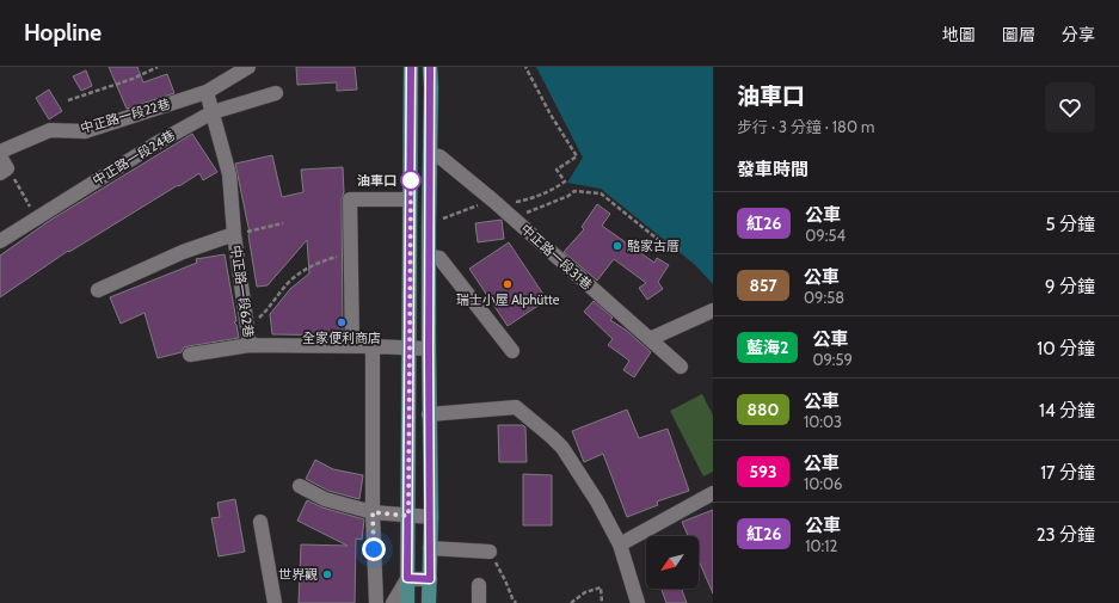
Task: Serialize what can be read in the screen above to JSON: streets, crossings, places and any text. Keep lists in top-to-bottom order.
{
  "streets": {
    "street": [
      "中正路一段22巷",
      "中正路一段24巷",
      "中正路一段31巷",
      "中正路一段62巷"
    ]
  },
  "crossings": [
    ["中正路一段22巷", "中正路一段62巷"],
    ["中正路一段24巷", "中正路一段62巷"]
  ],
  "places": [
    "油車口",
    "駱家古厝",
    "瑞士小屋 Alphütte",
    "全家便利商店",
    "世界觀"
  ],
  "lines": ["bus line 紅26"],
  "north": "bottom left",
  "page": {
    "header": "Hopline",
    "nav": ["地圖", "圖層", "分享"],
    "heading": [
      ["油車口", "步行 · 3 分鐘 · 180 m"],
      "發車時間"
    ],
    "list": [
      {
        "mark": "紅26",
        "name": "公車",
        "note": "09:54",
        "value": "5 分鐘"
      },
      {
        "mark": "857",
        "name": "公車",
        "note": "09:58",
        "value": "9 分鐘"
      },
      {
        "mark": "藍海2",
        "name": "公車",
        "note": "09:59",
        "value": "10 分鐘"
      },
      {
        "mark": "880",
        "name": "公車",
        "note": "10:03",
        "value": "14 分鐘"
      },
      {
        "mark": "593",
        "name": "公車",
        "note": "10:06",
        "value": "17 分鐘"
      },
      {
        "mark": "紅26",
        "name": "公車",
        "note": "10:12",
        "value": "23 分鐘"
      }
    ]
  }
}
